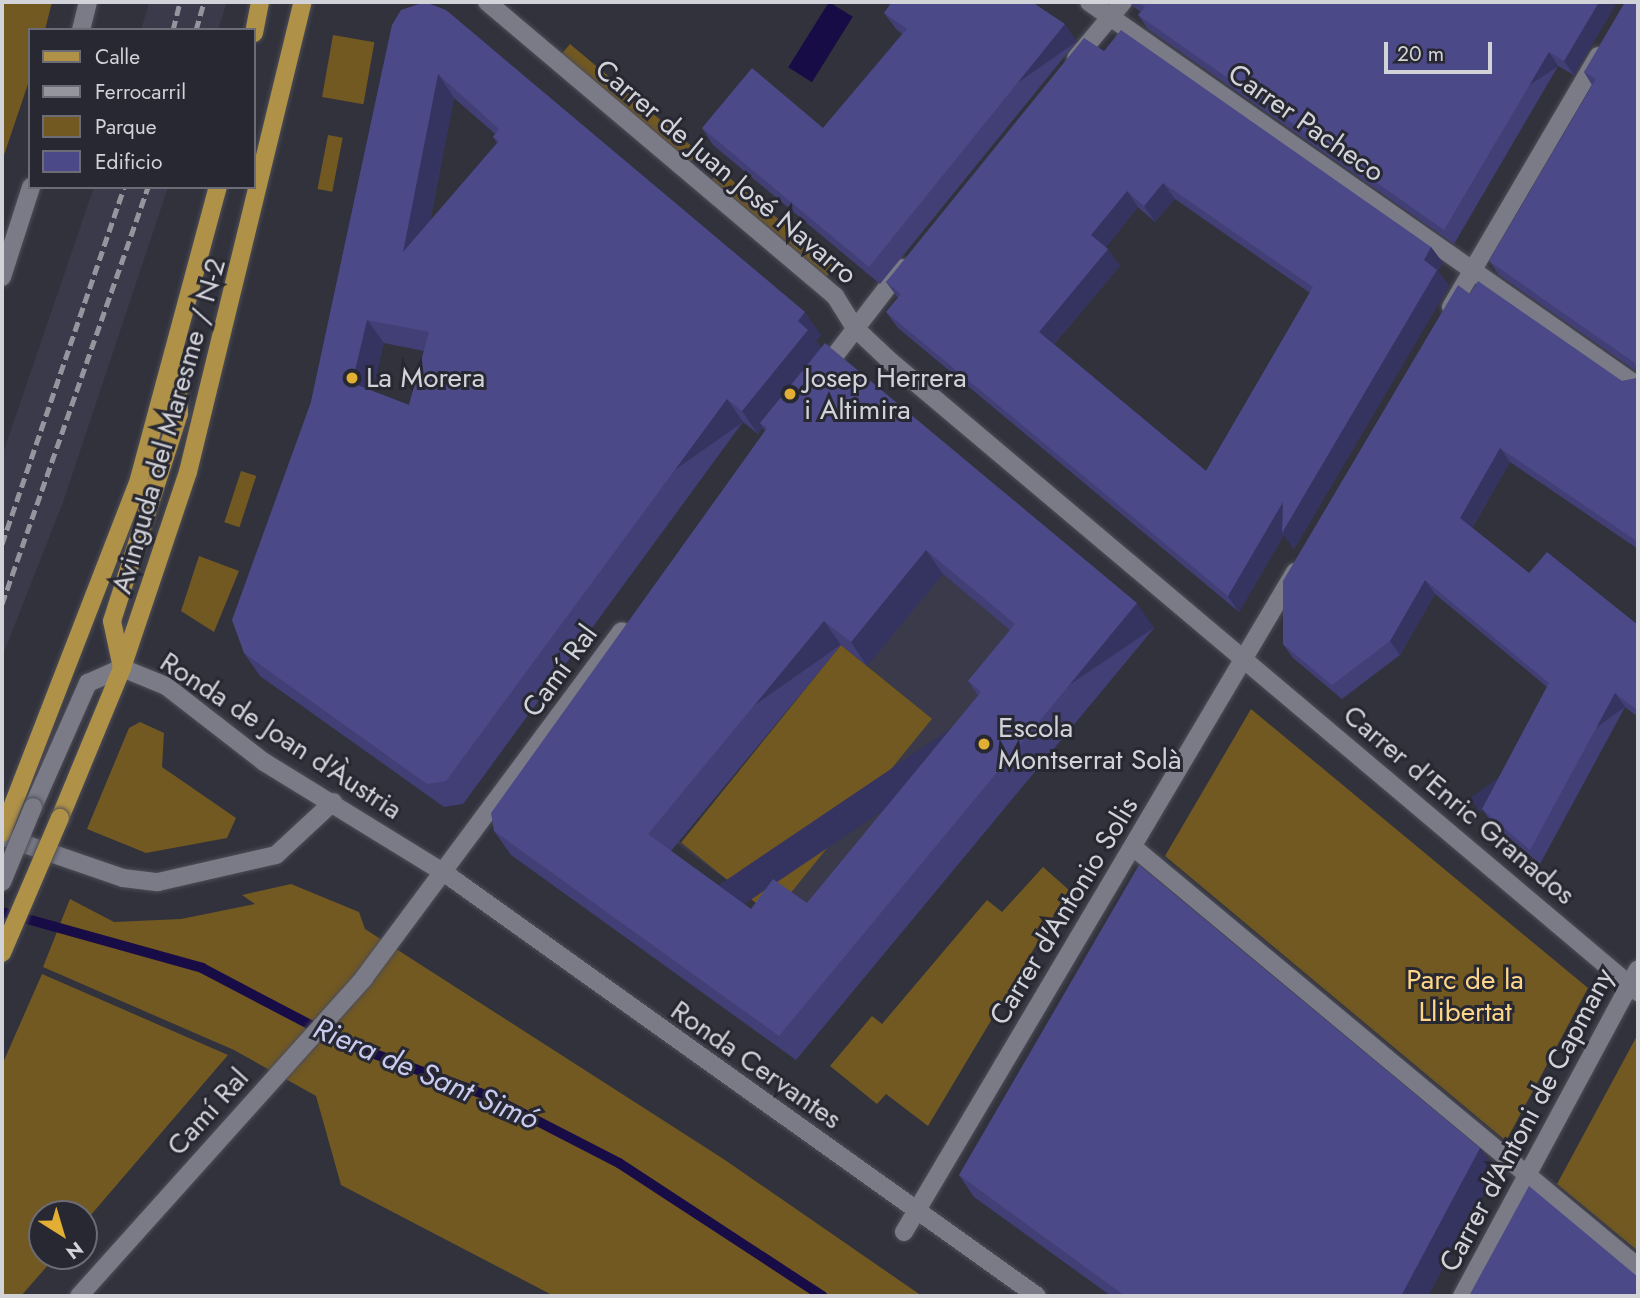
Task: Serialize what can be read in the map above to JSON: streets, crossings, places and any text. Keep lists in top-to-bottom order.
{
  "streets": {
    "main road": ["Avinguda del Maresme / N-2"],
    "street": [
      "Carrer Pacheco",
      "Carrer de Juan José Navarro",
      "Camí Ral",
      "Ronda de Joan d'Àustria",
      "Carrer d'Enric Granados",
      "Carrer d'Antonio Solis",
      "Ronda Cervantes",
      "Carrer d'Antoni de Capmany"
    ]
  },
  "crossings": [
    ["Carrer de Juan José Navarro", "Carrer d'Enric Granados"],
    ["Carrer de Juan José Navarro", "Carrer d'Antonio Solis"],
    ["Avinguda del Maresme / N-2", "Ronda de Joan d'Àustria"],
    ["Camí Ral", "Ronda de Joan d'Àustria"],
    ["Camí Ral", "Ronda Cervantes"],
    ["Ronda de Joan d'Àustria", "Ronda Cervantes"],
    ["Carrer d'Enric Granados", "Carrer d'Antonio Solis"],
    ["Carrer d'Enric Granados", "Carrer d'Antoni de Capmany"],
    ["Carrer d'Antonio Solis", "Ronda Cervantes"]
  ],
  "water": ["Riera de Sant Simó"],
  "parks": ["Parc de la Llibertat"],
  "places": ["La Morera", "Josep Herrera i Altimira", "Escola Montserrat Solà"],
  "legend": [
    "Calle",
    "Ferrocarril",
    "Parque",
    "Edificio"
  ],
  "scale_bar": "20 m",
  "north": "bottom right"
}
